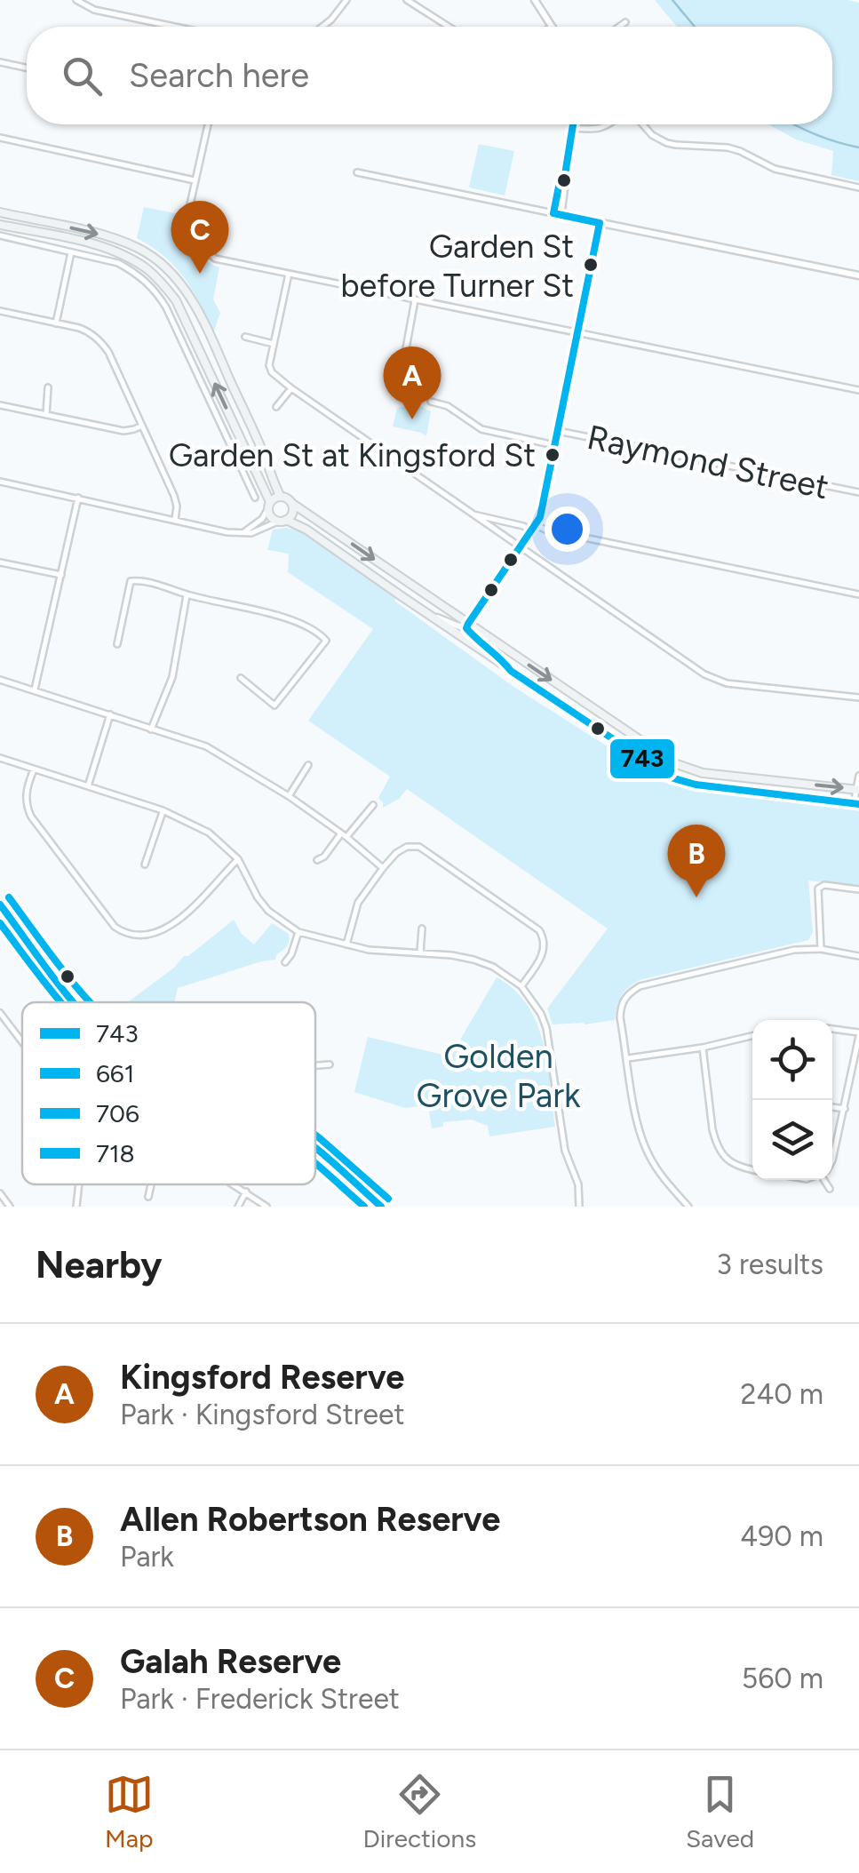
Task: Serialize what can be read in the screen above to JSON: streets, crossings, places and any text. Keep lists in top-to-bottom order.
{
  "streets": {
    "street": ["Raymond Street"]
  },
  "parks": ["Golden Grove Park"],
  "places": ["Garden St before Turner St", "Garden St at Kingsford St"],
  "lines": [
    "transit line 743",
    "transit line 718",
    "transit line 661",
    "transit line 706"
  ],
  "legend": [
    "743",
    "661",
    "706",
    "718"
  ],
  "page": {
    "search": "Search here",
    "pins": ["C", "A", "B"],
    "heading": ["Nearby", "3 results"],
    "list": [
      {
        "mark": "A",
        "name": "Kingsford Reserve",
        "note": "Park · Kingsford Street",
        "value": "240 m"
      },
      {
        "mark": "B",
        "name": "Allen Robertson Reserve",
        "note": "Park",
        "value": "490 m"
      },
      {
        "mark": "C",
        "name": "Galah Reserve",
        "note": "Park · Frederick Street",
        "value": "560 m"
      }
    ],
    "nav": ["Map", "Directions", "Saved"]
  }
}
